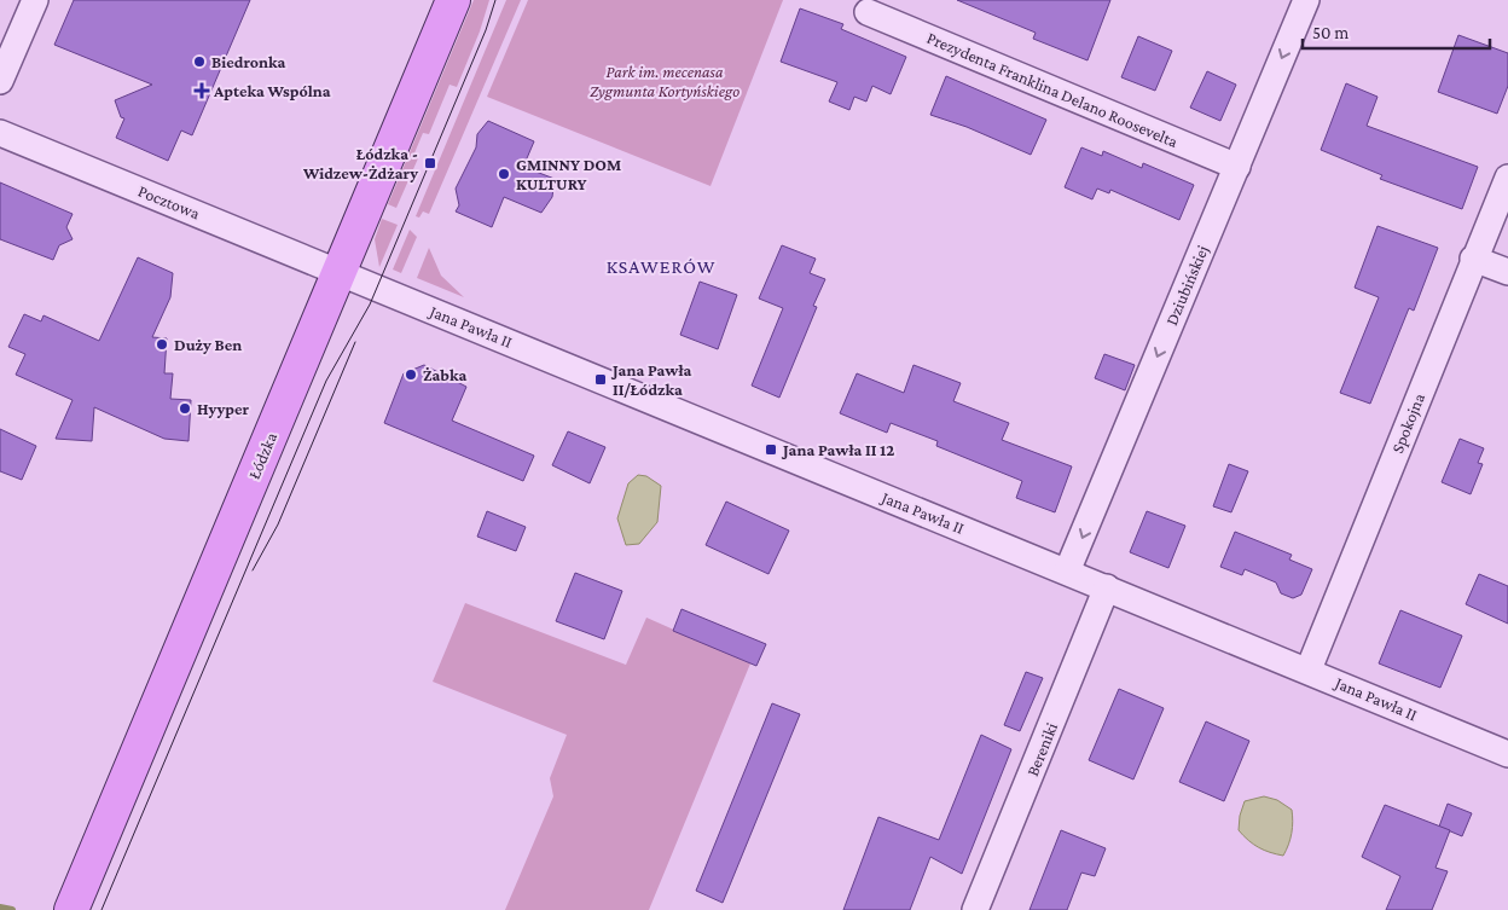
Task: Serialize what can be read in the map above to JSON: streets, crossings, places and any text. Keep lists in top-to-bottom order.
{
  "streets": {
    "main road": ["Łódzka"],
    "street": [
      "Prezydenta Franklina Delano Roosevelta",
      "Pocztowa",
      "Dziubińskiej",
      "Jana Pawła II",
      "Spokojna",
      "Bereniki"
    ]
  },
  "crossings": [
    ["Prezydenta Franklina Delano Roosevelta", "Dziubińskiej"],
    ["Pocztowa", "Jana Pawła II"],
    ["Pocztowa", "Łódzka"],
    ["Dziubińskiej", "Jana Pawła II"],
    ["Jana Pawła II", "Spokojna"],
    ["Jana Pawła II", "Łódzka"],
    ["Jana Pawła II", "Bereniki"]
  ],
  "one_way": ["Dziubińskiej"],
  "districts": ["KSAWERÓW"],
  "parks": ["Park im. mecenasa Zygmunta Kortyńskiego"],
  "places": {
    "other": [
      "Biedronka",
      "GMINNY DOM KULTURY",
      "Duży Ben",
      "Żabka",
      "Hyyper"
    ],
    "health": ["Apteka Wspólna"],
    "transit": ["Łódzka - Widzew-Żdżary", "Jana Pawła II/Łódzka", "Jana Pawła II 12"]
  },
  "scale_bar": "50 m"
}
